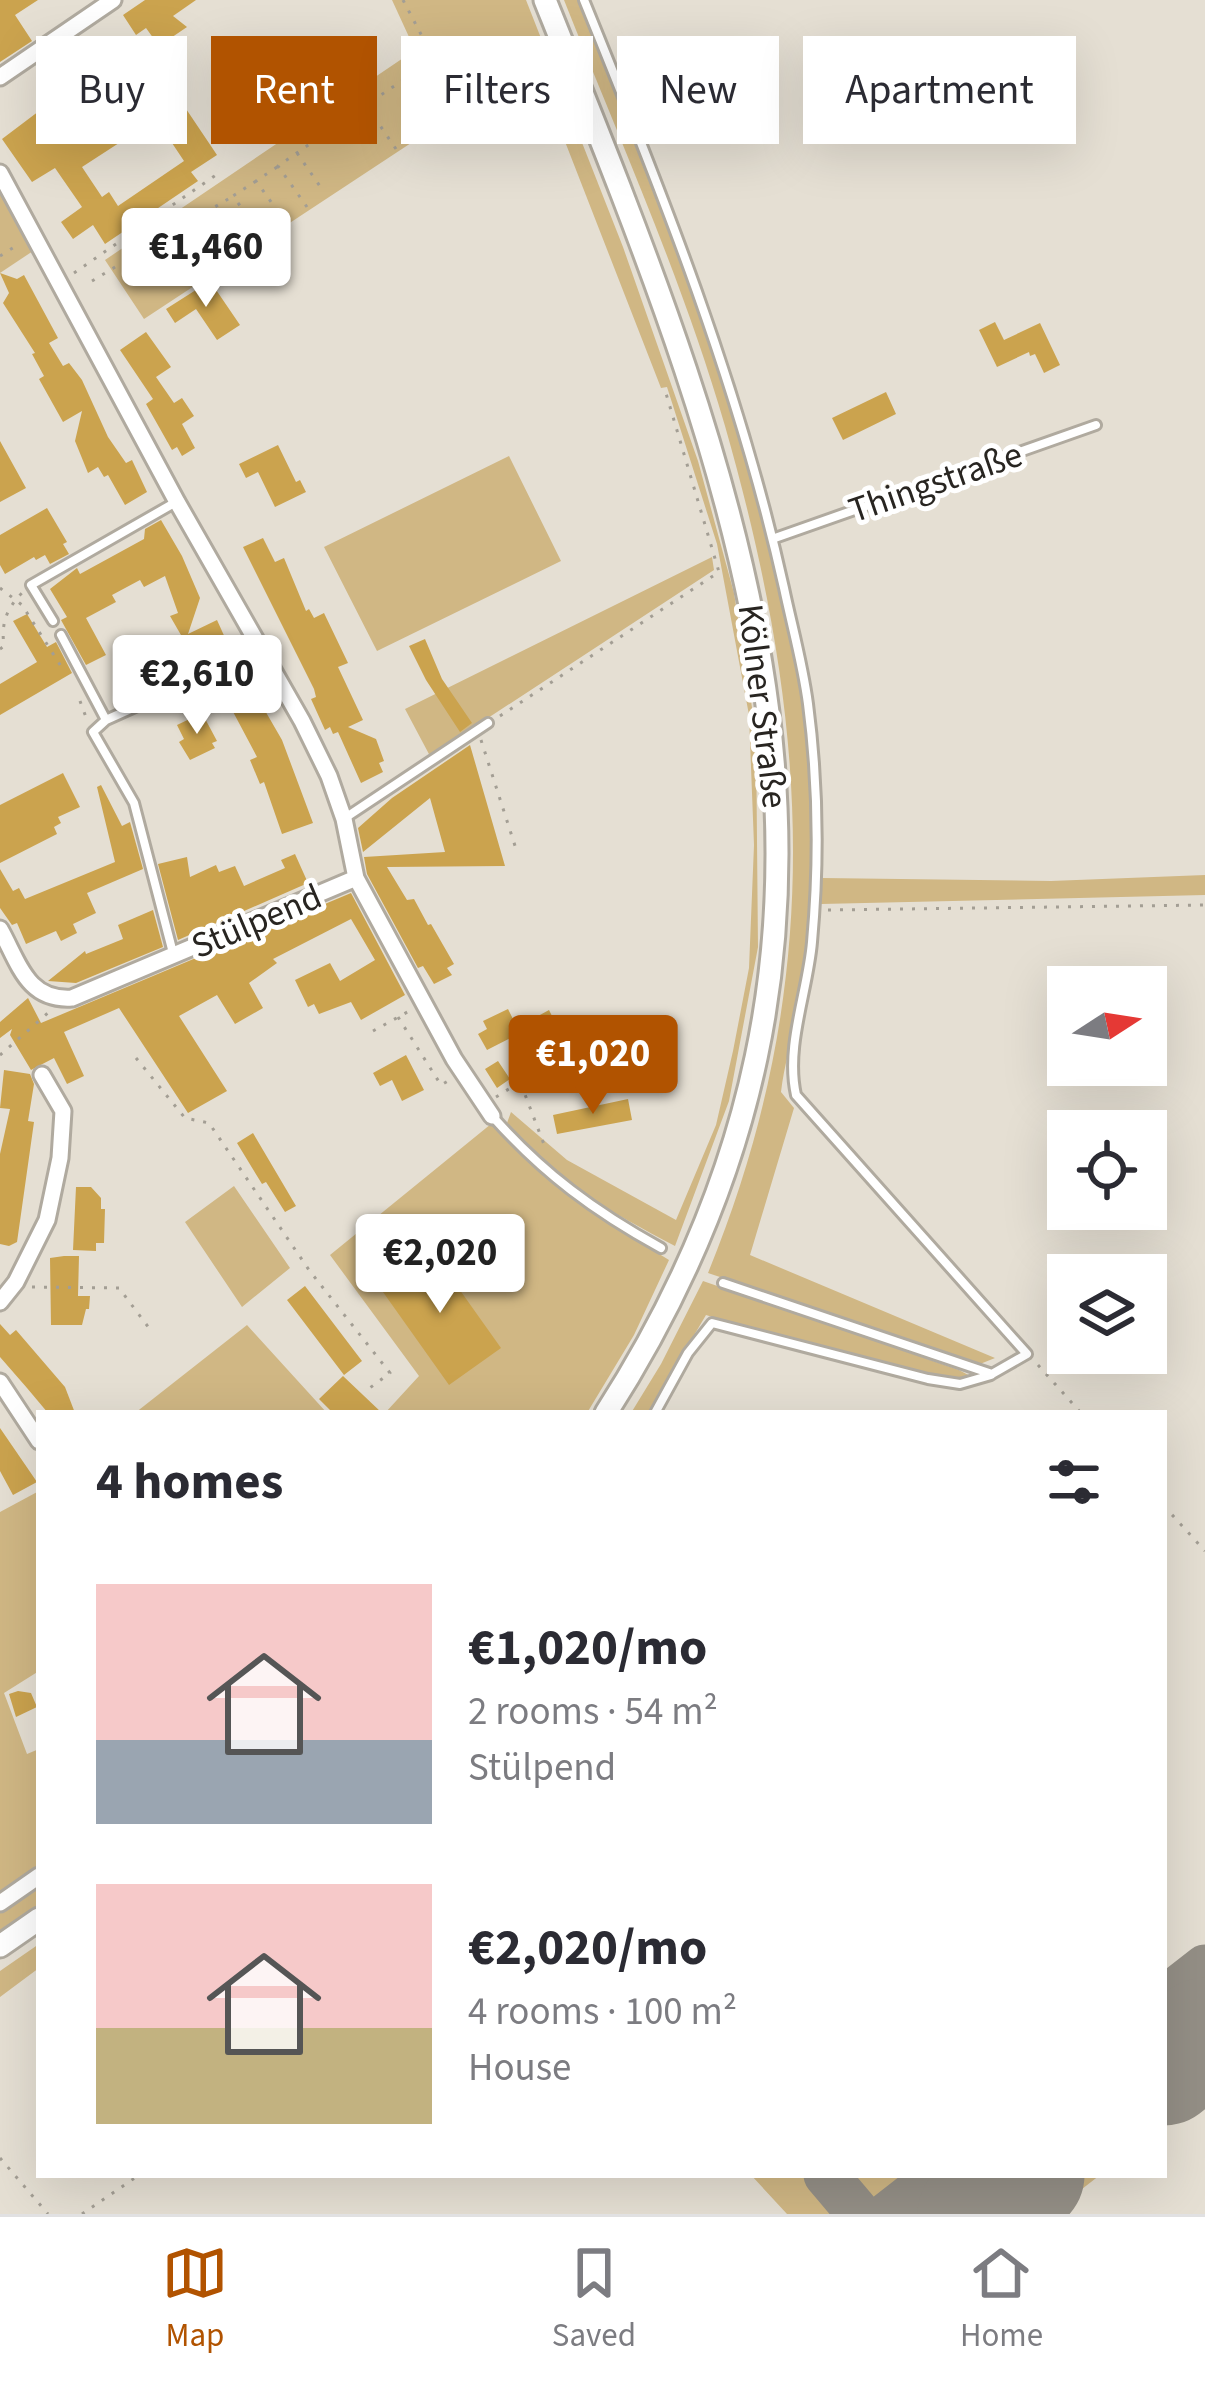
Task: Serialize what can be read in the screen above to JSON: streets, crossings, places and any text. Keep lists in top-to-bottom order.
{
  "streets": {
    "main road": ["Kölner Straße"],
    "street": ["Stülpend"],
    "lane": ["Thingstraße"]
  },
  "north": "right",
  "page": {
    "chip": [
      "Buy",
      "Rent",
      "Filters",
      "New",
      "Apartment"
    ],
    "price": [
      "€1,460",
      "€2,610",
      "€1,020",
      "€2,020"
    ],
    "heading": "4 homes",
    "list": [
      {
        "name": "€1,020/mo",
        "note": "2 rooms · 54 m² · Stülpend"
      },
      {
        "name": "€2,020/mo",
        "note": "4 rooms · 100 m² · House"
      }
    ],
    "tabs": ["Map", "Saved", "Home"]
  }
}
